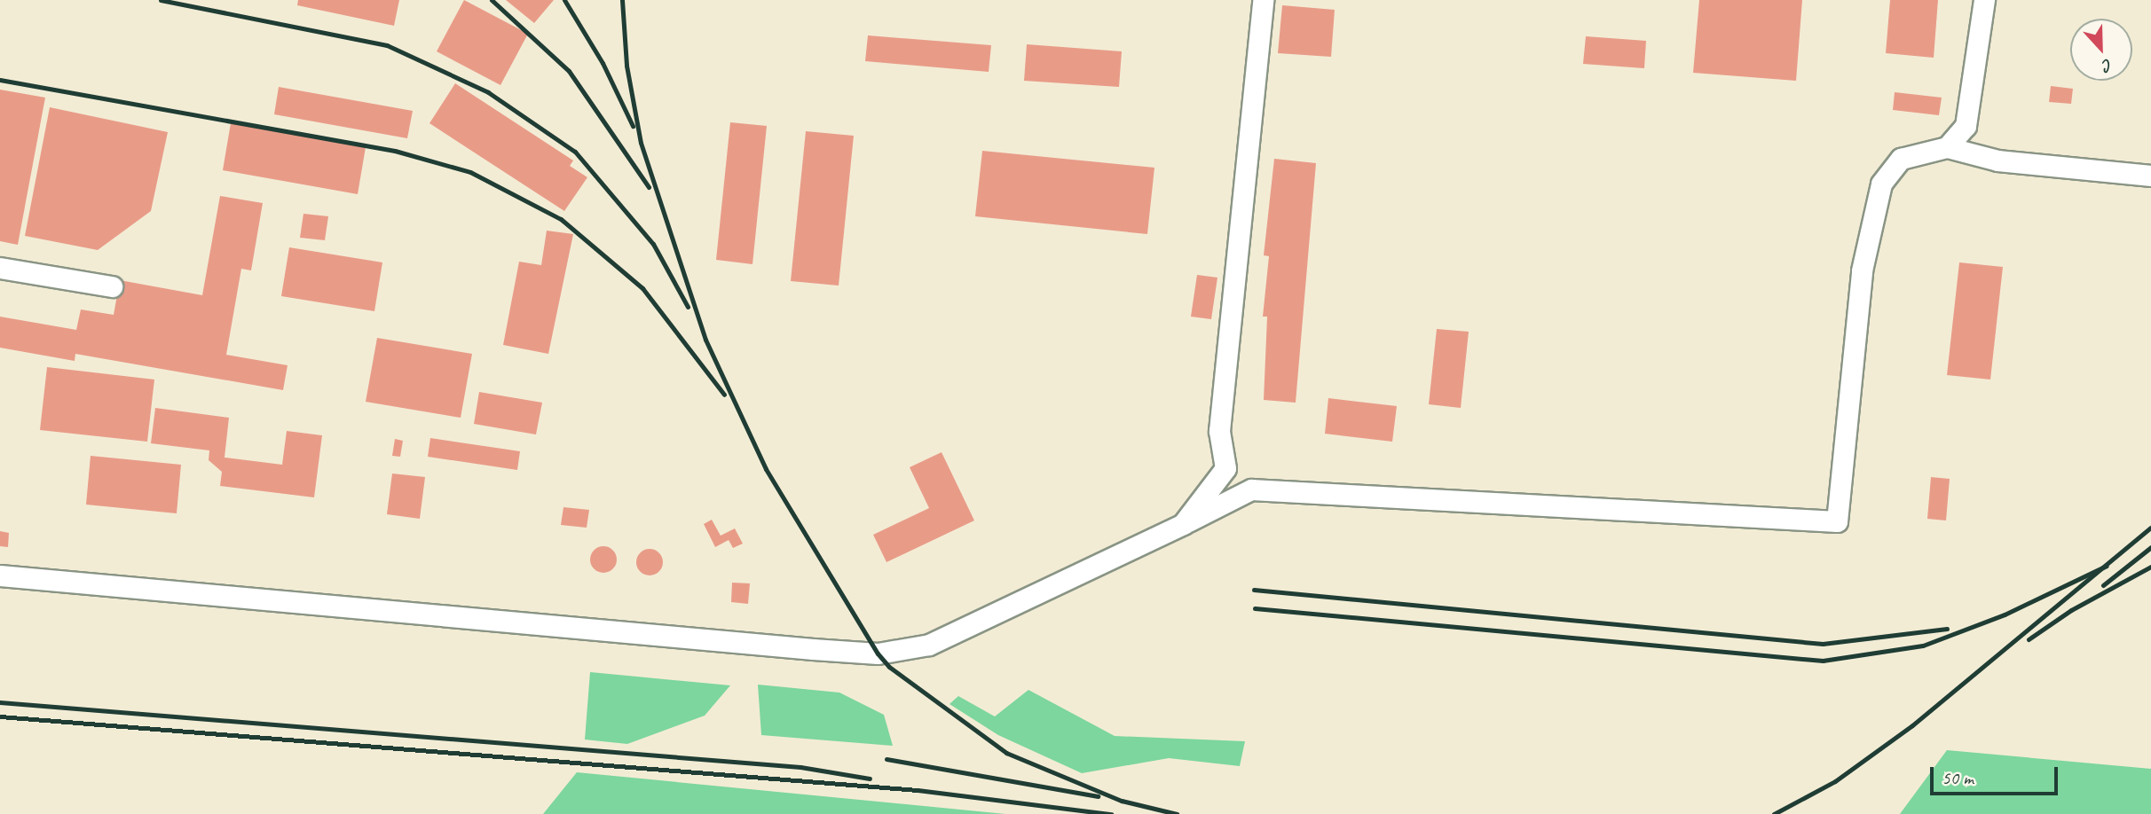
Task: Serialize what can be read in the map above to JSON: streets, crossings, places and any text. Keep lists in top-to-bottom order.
{
  "scale_bar": "50 m",
  "north": "bottom"
}
